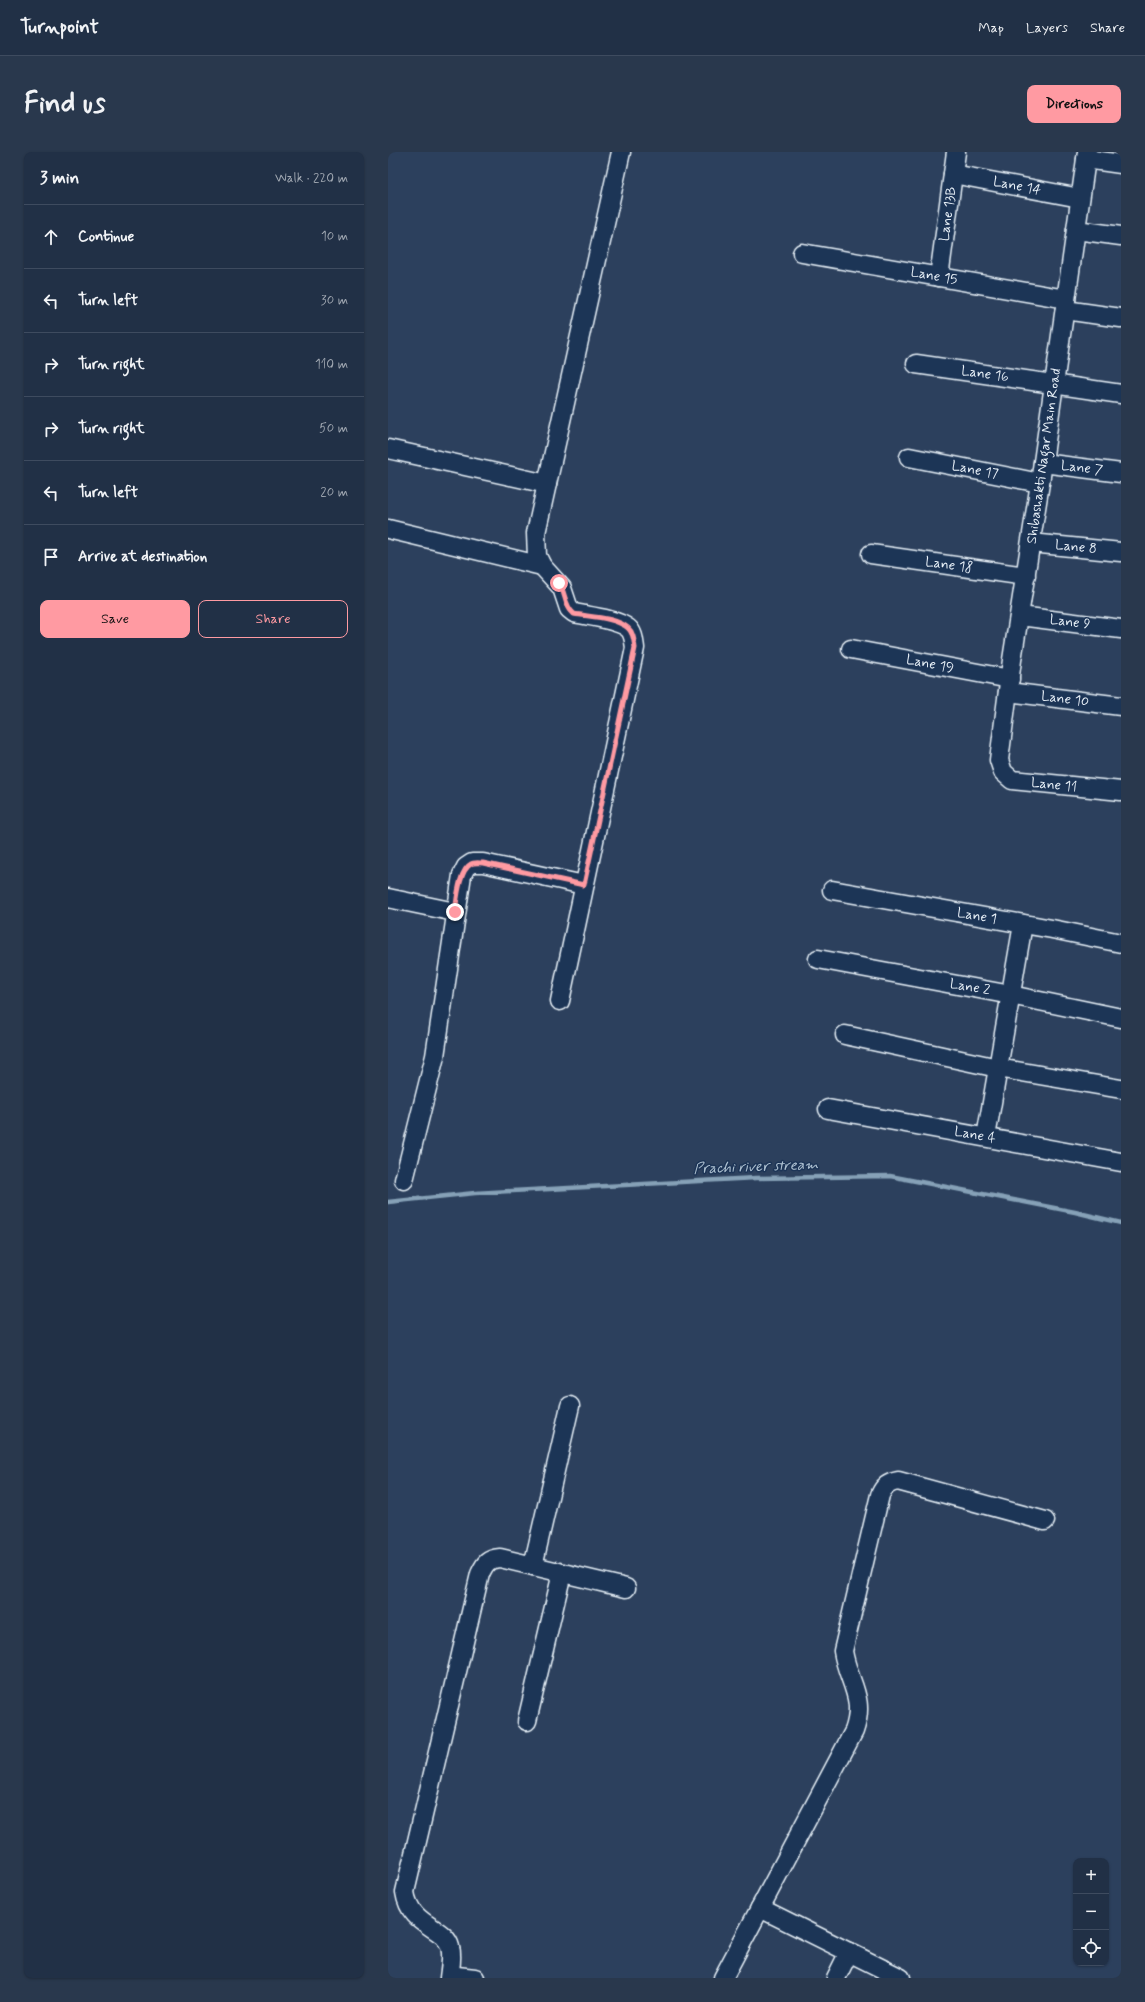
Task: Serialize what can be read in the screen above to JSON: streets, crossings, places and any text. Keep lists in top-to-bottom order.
{
  "streets": {
    "street": [
      "Lane 14",
      "Lane 13B",
      "Lane 15",
      "Lane 16",
      "Shibashakti Nagar Main Road",
      "Lane 7",
      "Lane 17",
      "Lane 8",
      "Lane 18",
      "Lane 9",
      "Lane 19",
      "Lane 10",
      "Lane 11",
      "Lane 1",
      "Lane 2",
      "Lane 4"
    ]
  },
  "crossings": [
    ["Lane 14", "Lane 13B"],
    ["Lane 14", "Shibashakti Nagar Main Road"],
    ["Lane 13B", "Lane 15"],
    ["Lane 15", "Shibashakti Nagar Main Road"],
    ["Lane 16", "Shibashakti Nagar Main Road"],
    ["Shibashakti Nagar Main Road", "Lane 7"],
    ["Shibashakti Nagar Main Road", "Lane 17"],
    ["Shibashakti Nagar Main Road", "Lane 8"],
    ["Shibashakti Nagar Main Road", "Lane 18"],
    ["Shibashakti Nagar Main Road", "Lane 9"],
    ["Shibashakti Nagar Main Road", "Lane 19"],
    ["Shibashakti Nagar Main Road", "Lane 10"],
    ["Shibashakti Nagar Main Road", "Lane 11"],
    ["Lane 19", "Lane 10"]
  ],
  "water": ["Prachi river stream"],
  "page": {
    "header": "Turnpoint",
    "nav": ["Map", "Layers", "Share"],
    "buttons": [
      "Directions",
      ["Save", "Share"]
    ],
    "title": "Find us",
    "heading": ["3 min", "Walk · 220 m"],
    "list": [
      ["Continue", "10 m"],
      ["Turn left", "30 m"],
      ["Turn right", "110 m"],
      ["Turn right", "50 m"],
      ["Turn left", "20 m"],
      "Arrive at destination"
    ],
    "map_buttons": ["+", "−"]
  }
}
